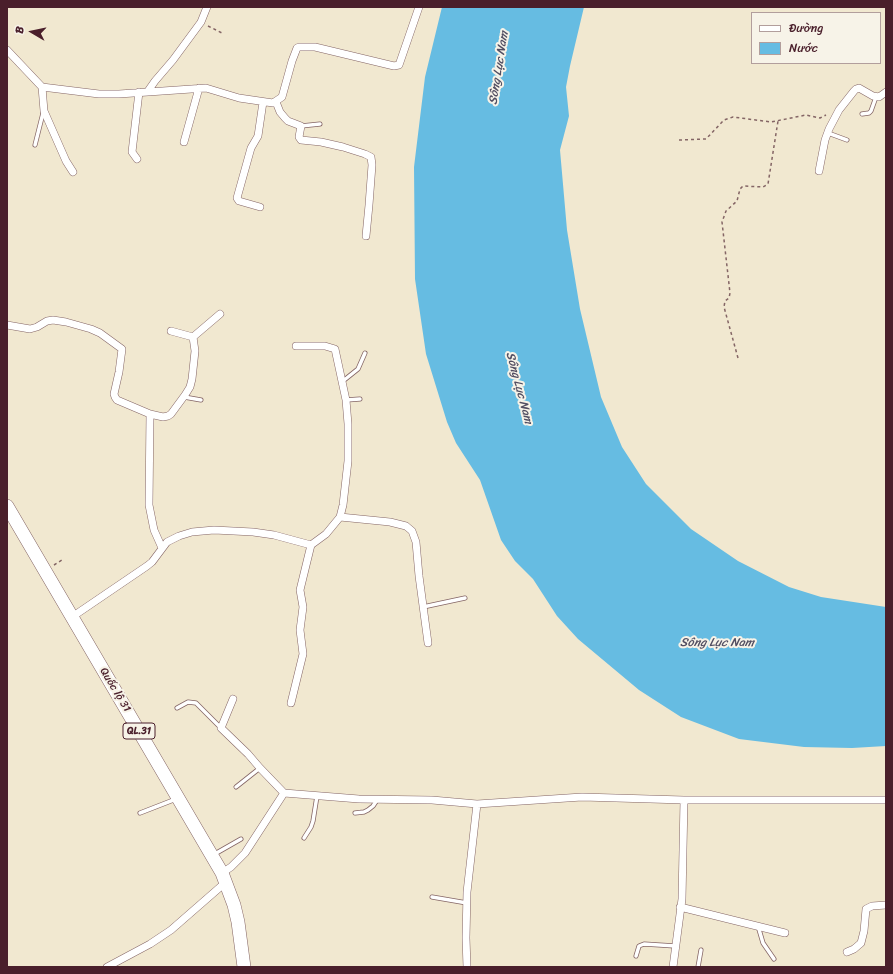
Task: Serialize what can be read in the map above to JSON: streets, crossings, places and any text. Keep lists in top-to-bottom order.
{
  "streets": {
    "highway": ["Quốc lộ 31", "QL.31"]
  },
  "water": ["Sông Lục Nam"],
  "legend": ["Đường", "Nước"],
  "north": "left"
}
